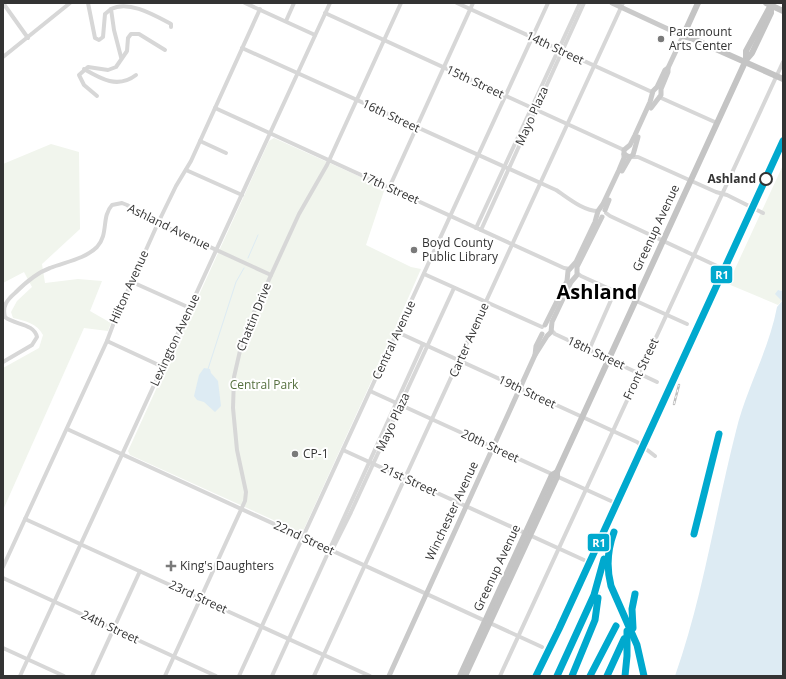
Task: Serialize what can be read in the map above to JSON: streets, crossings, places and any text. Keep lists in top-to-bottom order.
{
  "streets": {
    "highway": ["Greenup Avenue", "Winchester Avenue"],
    "street": [
      "14th Street",
      "15th Street",
      "16th Street",
      "Mayo Plaza",
      "17th Street",
      "Ashland Avenue",
      "Hilton Avenue",
      "Chattin Drive",
      "Lexington Avenue",
      "Central Avenue",
      "Carter Avenue",
      "18th Street",
      "Front Street",
      "19th Street",
      "20th Street",
      "21st Street",
      "22nd Street",
      "23rd Street",
      "24th Street"
    ]
  },
  "crossings": [
    ["14th Street", "Mayo Plaza"],
    ["14th Street", "Central Avenue"],
    ["14th Street", "Carter Avenue"],
    ["14th Street", "Winchester Avenue"],
    ["15th Street", "Mayo Plaza"],
    ["15th Street", "Chattin Drive"],
    ["15th Street", "Lexington Avenue"],
    ["15th Street", "Central Avenue"],
    ["15th Street", "Carter Avenue"],
    ["15th Street", "Winchester Avenue"],
    ["16th Street", "Mayo Plaza"],
    ["16th Street", "Hilton Avenue"],
    ["16th Street", "Chattin Drive"],
    ["16th Street", "Lexington Avenue"],
    ["16th Street", "Central Avenue"],
    ["16th Street", "Carter Avenue"],
    ["16th Street", "Winchester Avenue"],
    ["Mayo Plaza", "17th Street"],
    ["Mayo Plaza", "18th Street"],
    ["Mayo Plaza", "19th Street"],
    ["Mayo Plaza", "20th Street"],
    ["Mayo Plaza", "21st Street"],
    ["Mayo Plaza", "22nd Street"],
    ["Mayo Plaza", "23rd Street"],
    ["17th Street", "Greenup Avenue"],
    ["17th Street", "Hilton Avenue"],
    ["17th Street", "Chattin Drive"],
    ["17th Street", "Lexington Avenue"],
    ["17th Street", "Central Avenue"],
    ["17th Street", "Carter Avenue"],
    ["17th Street", "Front Street"],
    ["17th Street", "Winchester Avenue"],
    ["Ashland Avenue", "Hilton Avenue"],
    ["Ashland Avenue", "Chattin Drive"],
    ["Ashland Avenue", "Lexington Avenue"],
    ["Greenup Avenue", "18th Street"],
    ["Greenup Avenue", "19th Street"],
    ["Greenup Avenue", "20th Street"],
    ["Greenup Avenue", "21st Street"],
    ["Greenup Avenue", "22nd Street"],
    ["Hilton Avenue", "22nd Street"],
    ["Hilton Avenue", "23rd Street"],
    ["Chattin Drive", "22nd Street"],
    ["Chattin Drive", "23rd Street"],
    ["Chattin Drive", "24th Street"],
    ["Lexington Avenue", "22nd Street"],
    ["Lexington Avenue", "23rd Street"],
    ["Lexington Avenue", "24th Street"],
    ["Central Avenue", "18th Street"],
    ["Central Avenue", "19th Street"],
    ["Central Avenue", "20th Street"],
    ["Central Avenue", "21st Street"],
    ["Central Avenue", "22nd Street"],
    ["Central Avenue", "23rd Street"],
    ["Carter Avenue", "18th Street"],
    ["Carter Avenue", "19th Street"],
    ["Carter Avenue", "20th Street"],
    ["Carter Avenue", "21st Street"],
    ["Carter Avenue", "22nd Street"],
    ["Carter Avenue", "23rd Street"],
    ["18th Street", "Front Street"],
    ["18th Street", "Winchester Avenue"],
    ["Front Street", "19th Street"],
    ["Front Street", "20th Street"],
    ["Front Street", "21st Street"],
    ["Front Street", "22nd Street"],
    ["19th Street", "Winchester Avenue"],
    ["20th Street", "Winchester Avenue"],
    ["21st Street", "Winchester Avenue"],
    ["Winchester Avenue", "22nd Street"]
  ],
  "districts": ["Ashland"],
  "parks": ["Central Park"],
  "places": {
    "other": [
      "Paramount Arts Center",
      "Ashland",
      "Boyd County Public Library",
      "CP-1"
    ],
    "health": ["King's Daughters"]
  },
  "lines": ["transit line R1"]
}
